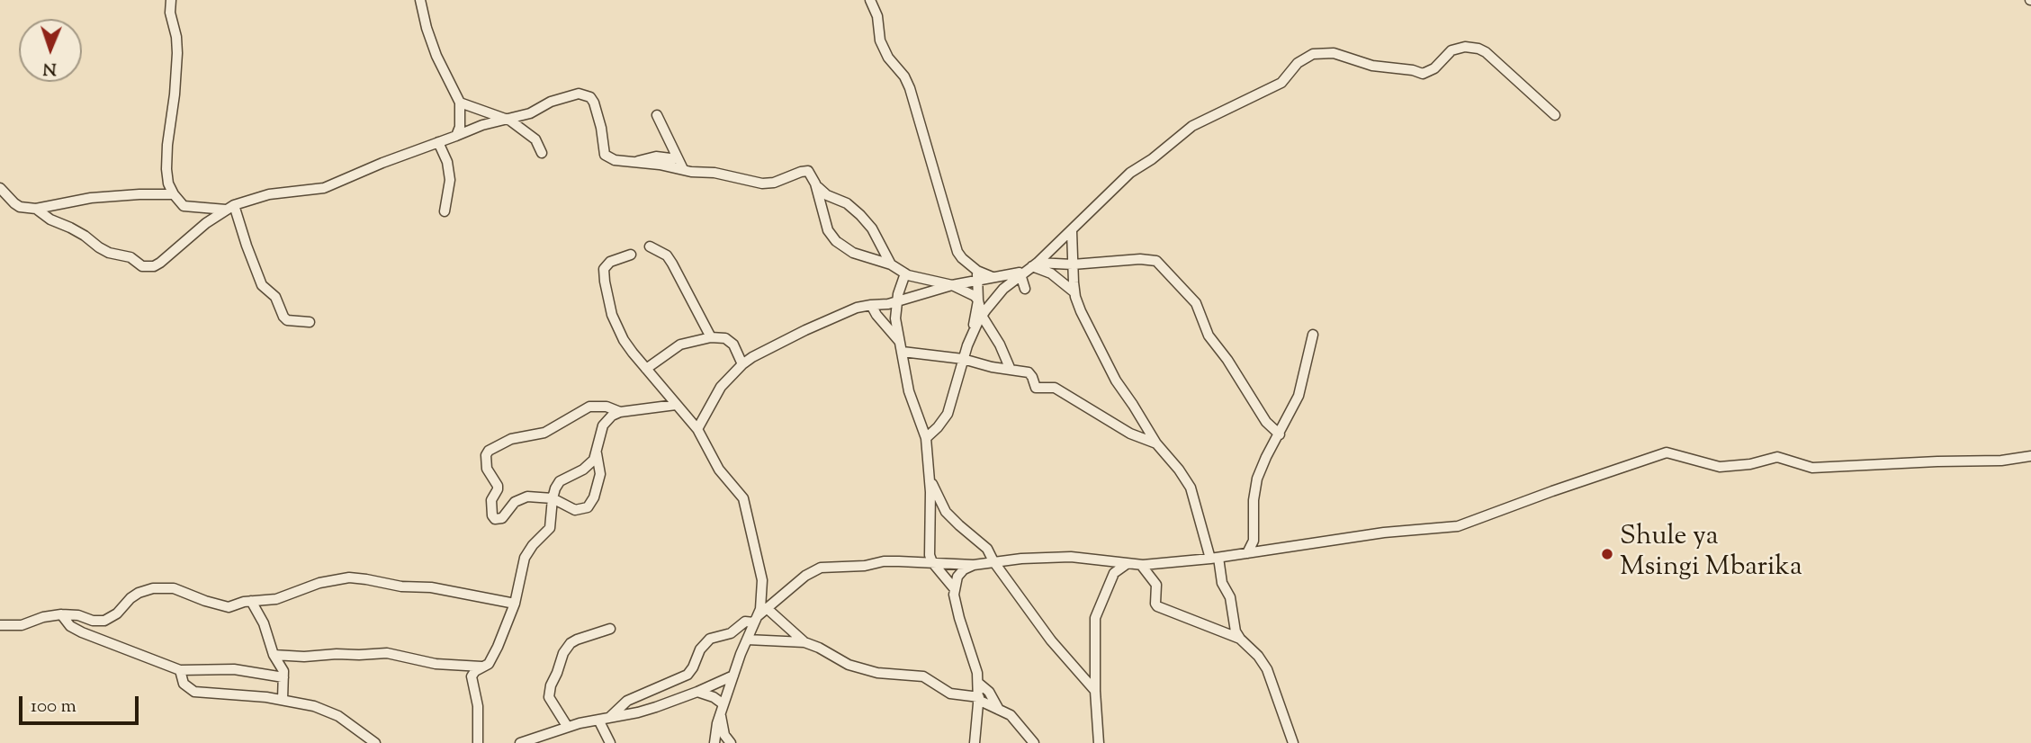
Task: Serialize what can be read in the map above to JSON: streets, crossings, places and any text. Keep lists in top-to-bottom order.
{
  "places": ["Shule ya Msingi Mbarika"],
  "scale_bar": "100 m",
  "north": "bottom"
}
